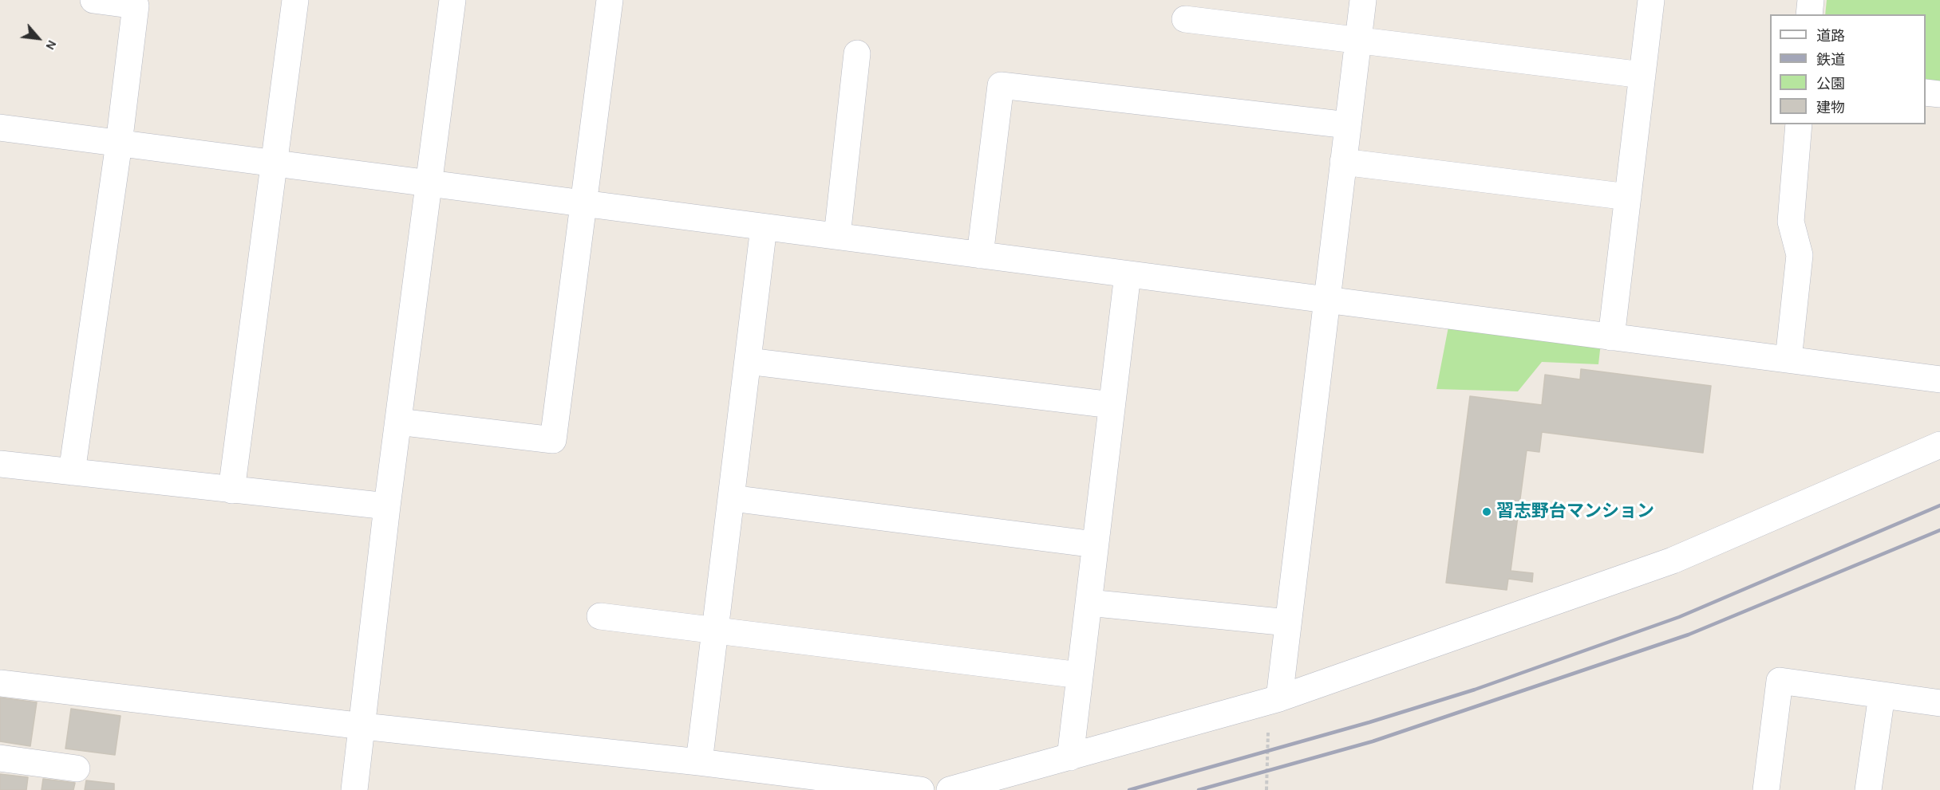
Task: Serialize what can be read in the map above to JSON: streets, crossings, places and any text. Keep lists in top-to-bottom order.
{
  "places": ["習志野台マンション"],
  "legend": [
    "道路",
    "鉄道",
    "公園",
    "建物"
  ],
  "north": "bottom right"
}
